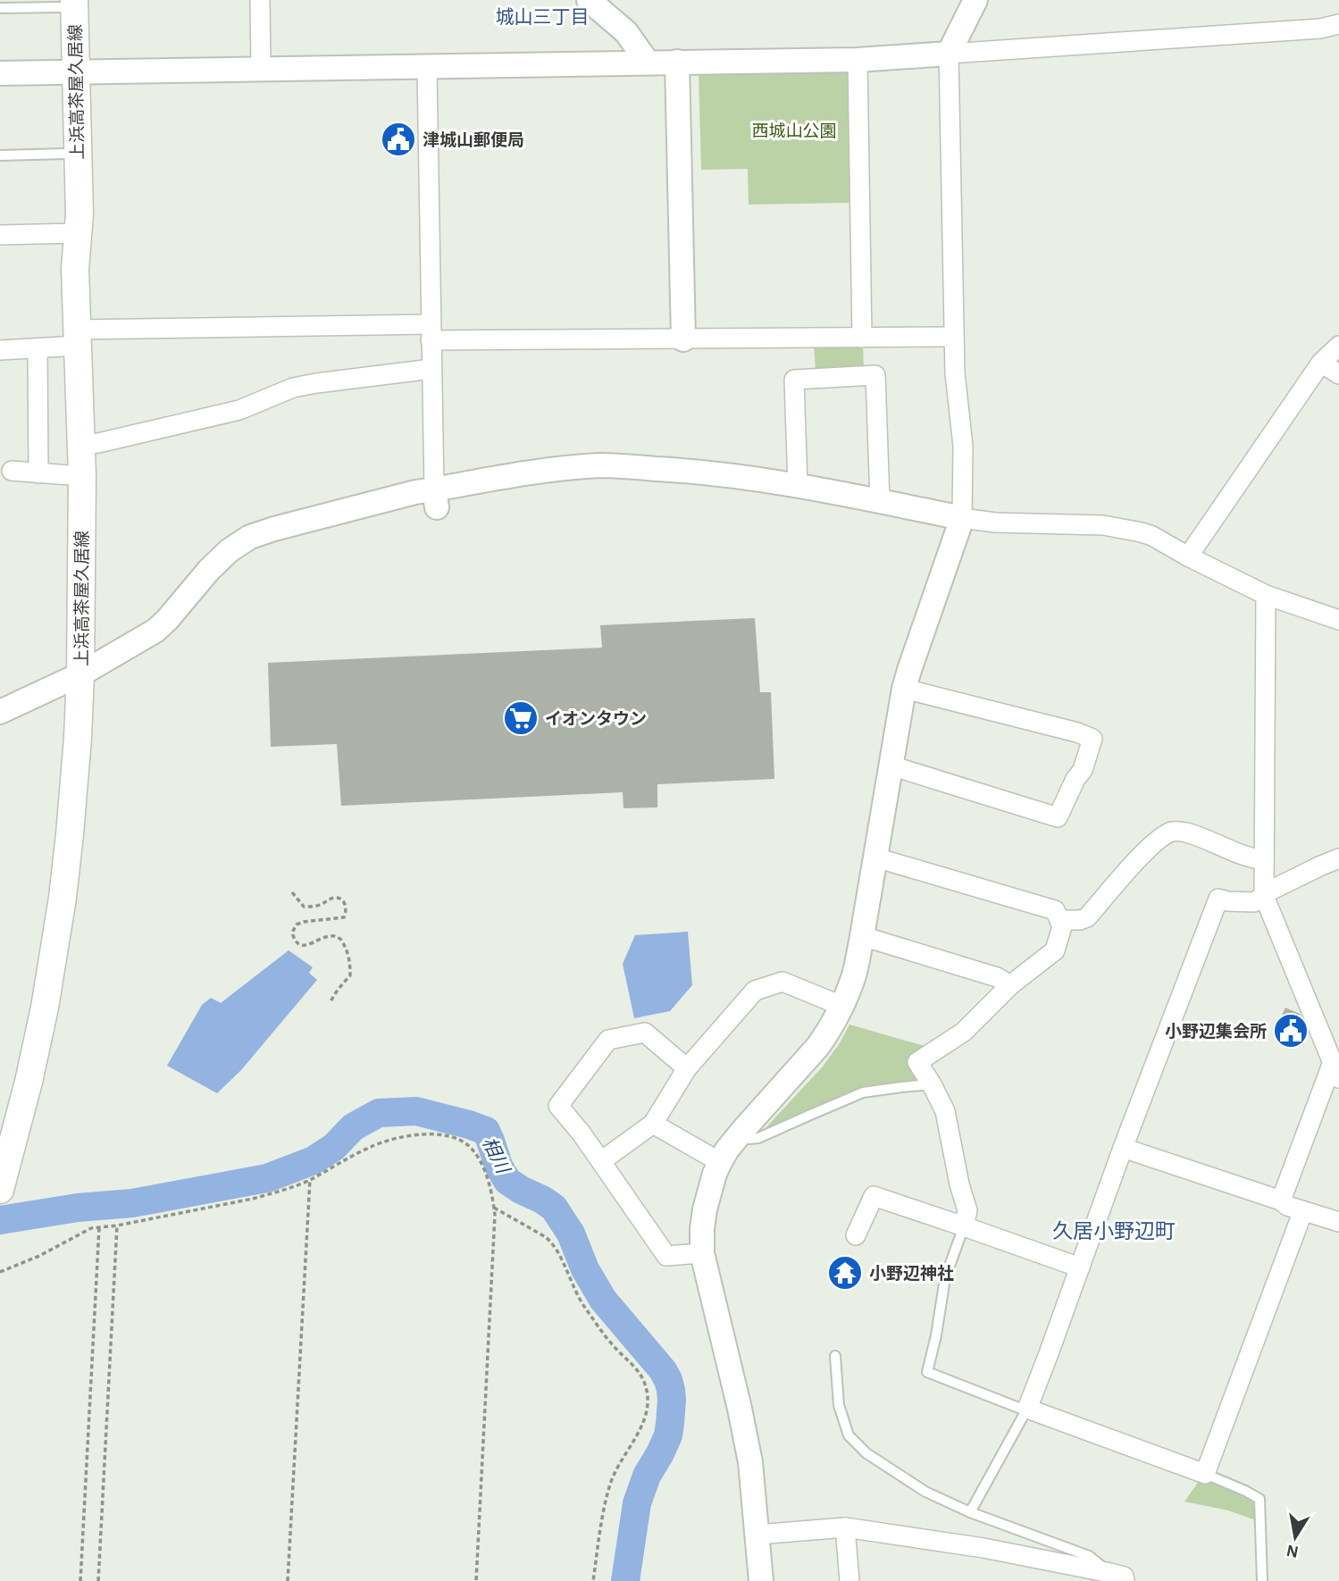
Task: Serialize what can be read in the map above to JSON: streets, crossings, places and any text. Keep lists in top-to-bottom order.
{
  "streets": {
    "main road": ["上浜高茶屋久居線"]
  },
  "districts": ["城山三丁目", "久居小野辺町"],
  "water": ["相川"],
  "parks": ["西城山公園"],
  "places": {
    "public building": ["津城山郵便局", "小野辺集会所"],
    "supermarket": ["イオンタウン"],
    "temple": ["小野辺神社"]
  },
  "north": "bottom"
}
